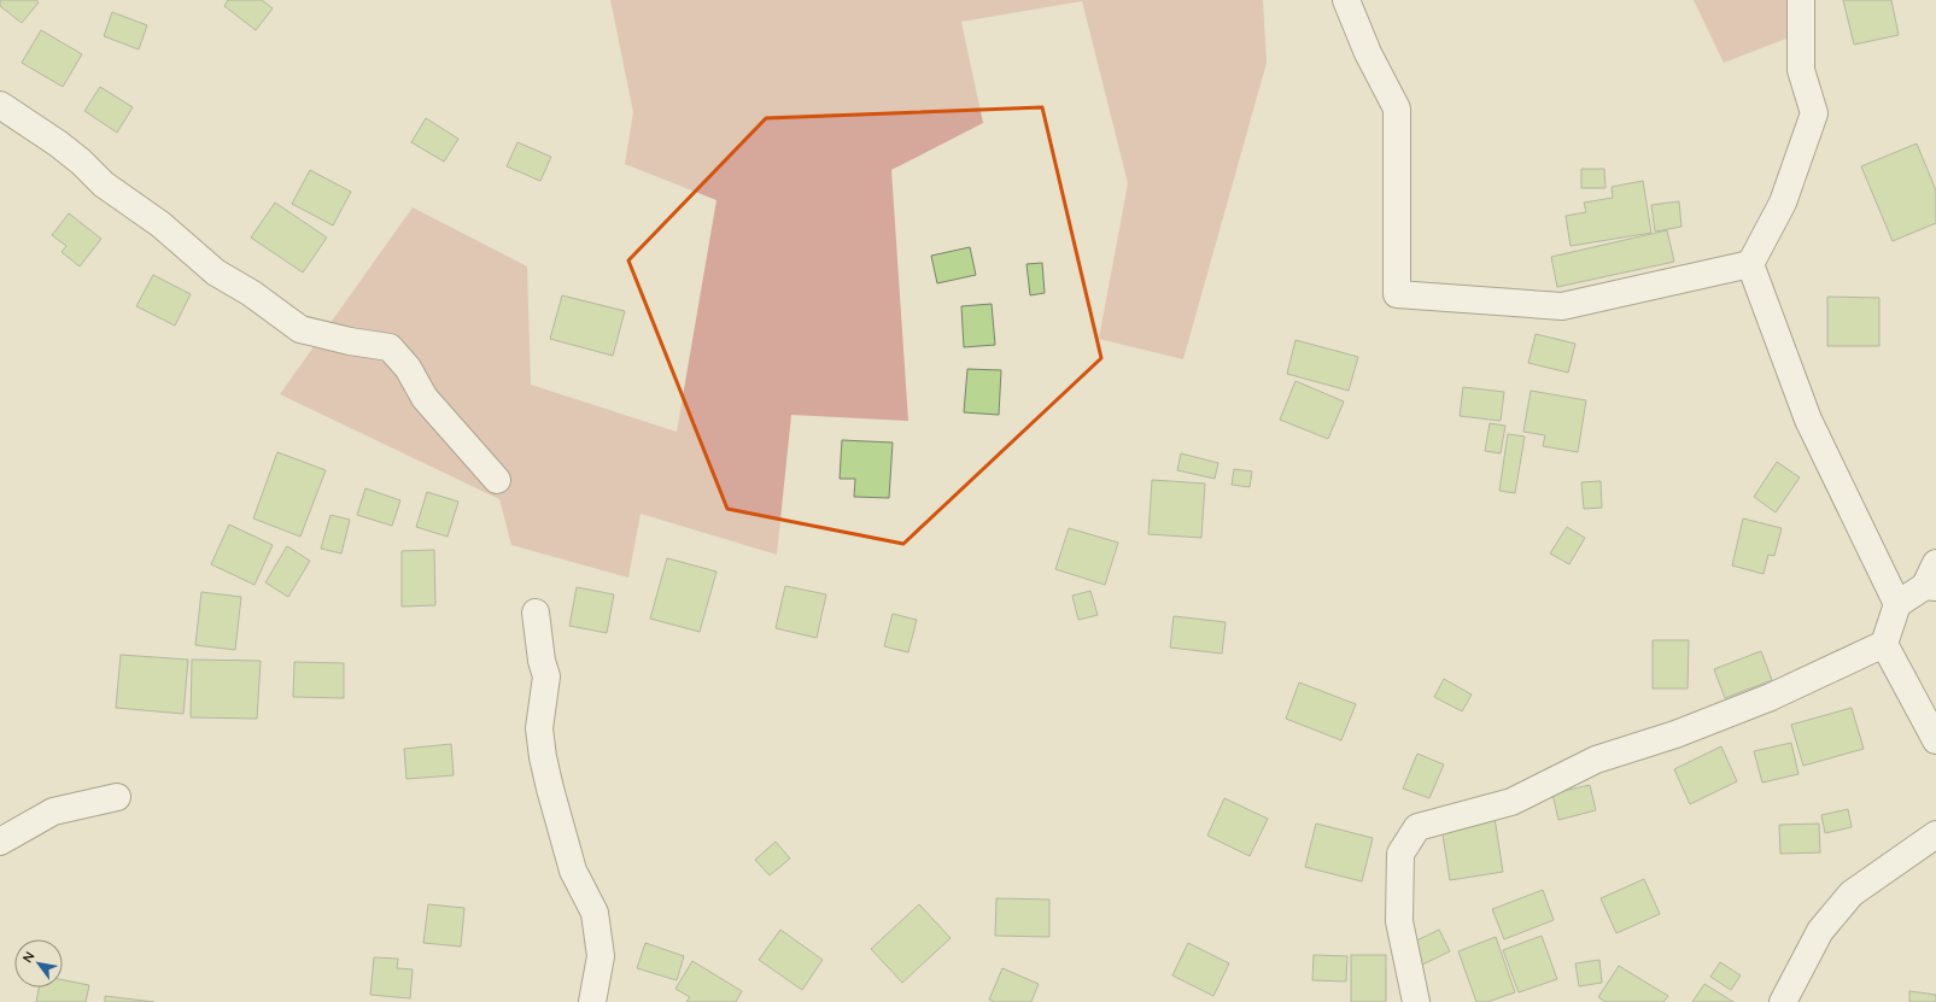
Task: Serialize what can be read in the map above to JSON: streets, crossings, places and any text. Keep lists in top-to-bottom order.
{
  "north": "top left"
}
